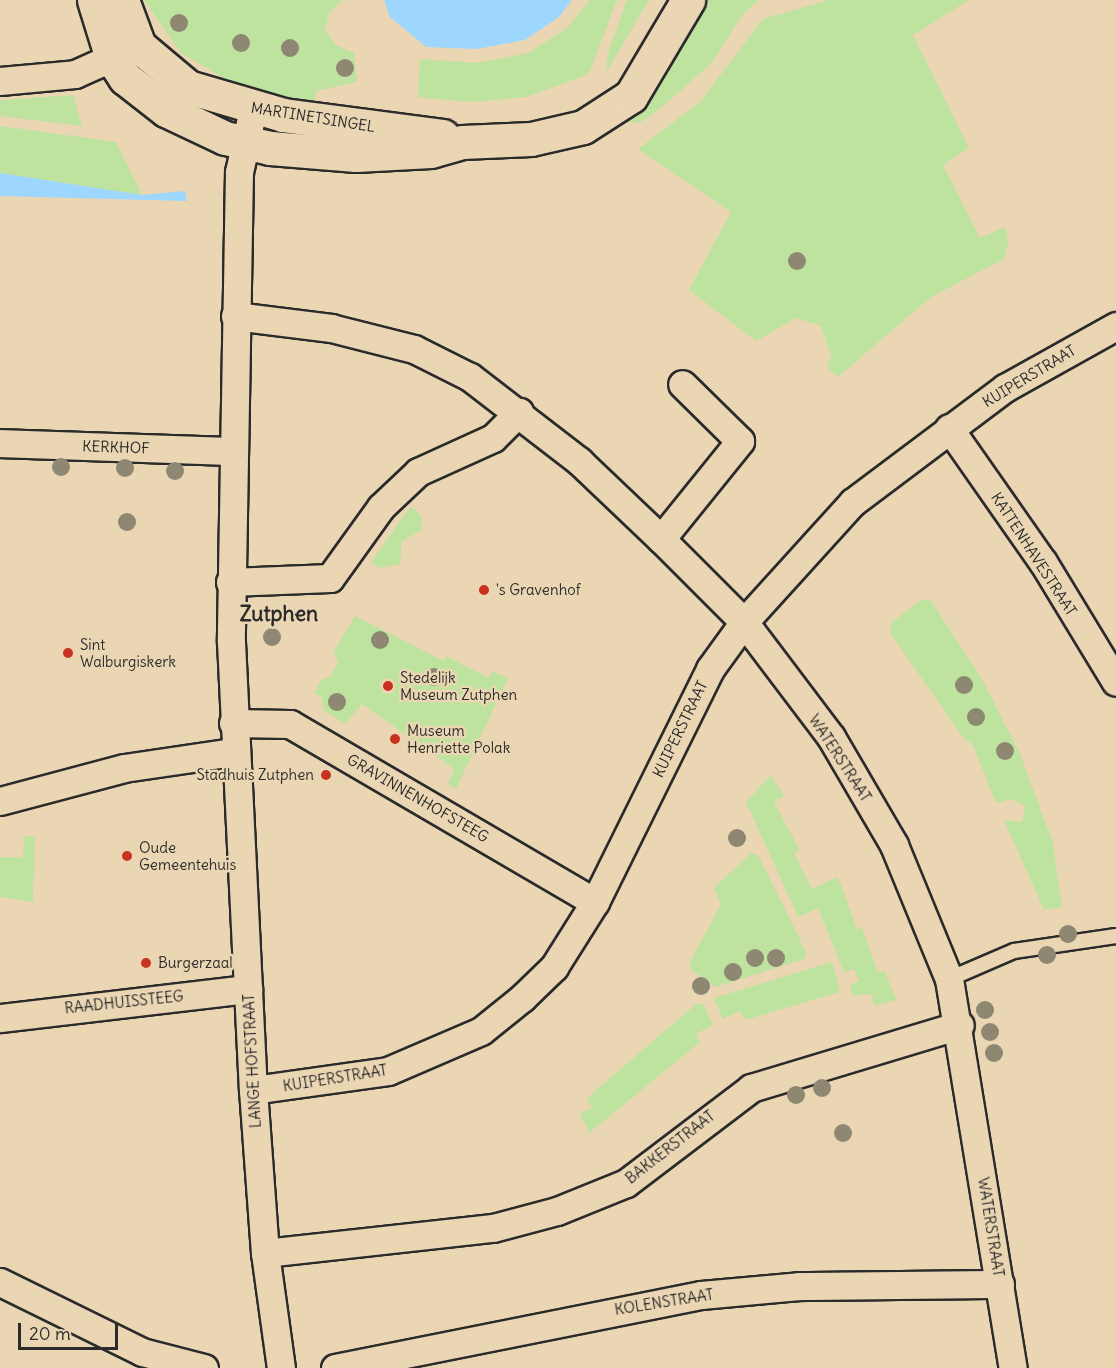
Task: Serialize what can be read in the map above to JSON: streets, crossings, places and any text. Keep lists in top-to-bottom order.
{
  "streets": {
    "street": [
      "MARTINETSINGEL",
      "KUIPERSTRAAT",
      "KERKHOF",
      "KATTENHAVESTRAAT",
      "WATERSTRAAT",
      "GRAVINNENHOFSTEEG",
      "RAADHUISSTEEG",
      "LANGE HOFSTRAAT",
      "BAKKERSTRAAT",
      "KOLENSTRAAT"
    ]
  },
  "crossings": [
    ["KUIPERSTRAAT", "KATTENHAVESTRAAT"],
    ["KUIPERSTRAAT", "WATERSTRAAT"],
    ["KUIPERSTRAAT", "GRAVINNENHOFSTEEG"],
    ["KUIPERSTRAAT", "LANGE HOFSTRAAT"],
    ["WATERSTRAAT", "BAKKERSTRAAT"],
    ["WATERSTRAAT", "KOLENSTRAAT"],
    ["RAADHUISSTEEG", "LANGE HOFSTRAAT"],
    ["LANGE HOFSTRAAT", "BAKKERSTRAAT"]
  ],
  "districts": ["Zutphen"],
  "places": [
    "'s Gravenhof",
    "Sint Walburgiskerk",
    "Stedelijk Museum Zutphen",
    "Museum Henriette Polak",
    "Stadhuis Zutphen",
    "Oude Gemeentehuis",
    "Burgerzaal"
  ],
  "scale_bar": "20 m"
}
